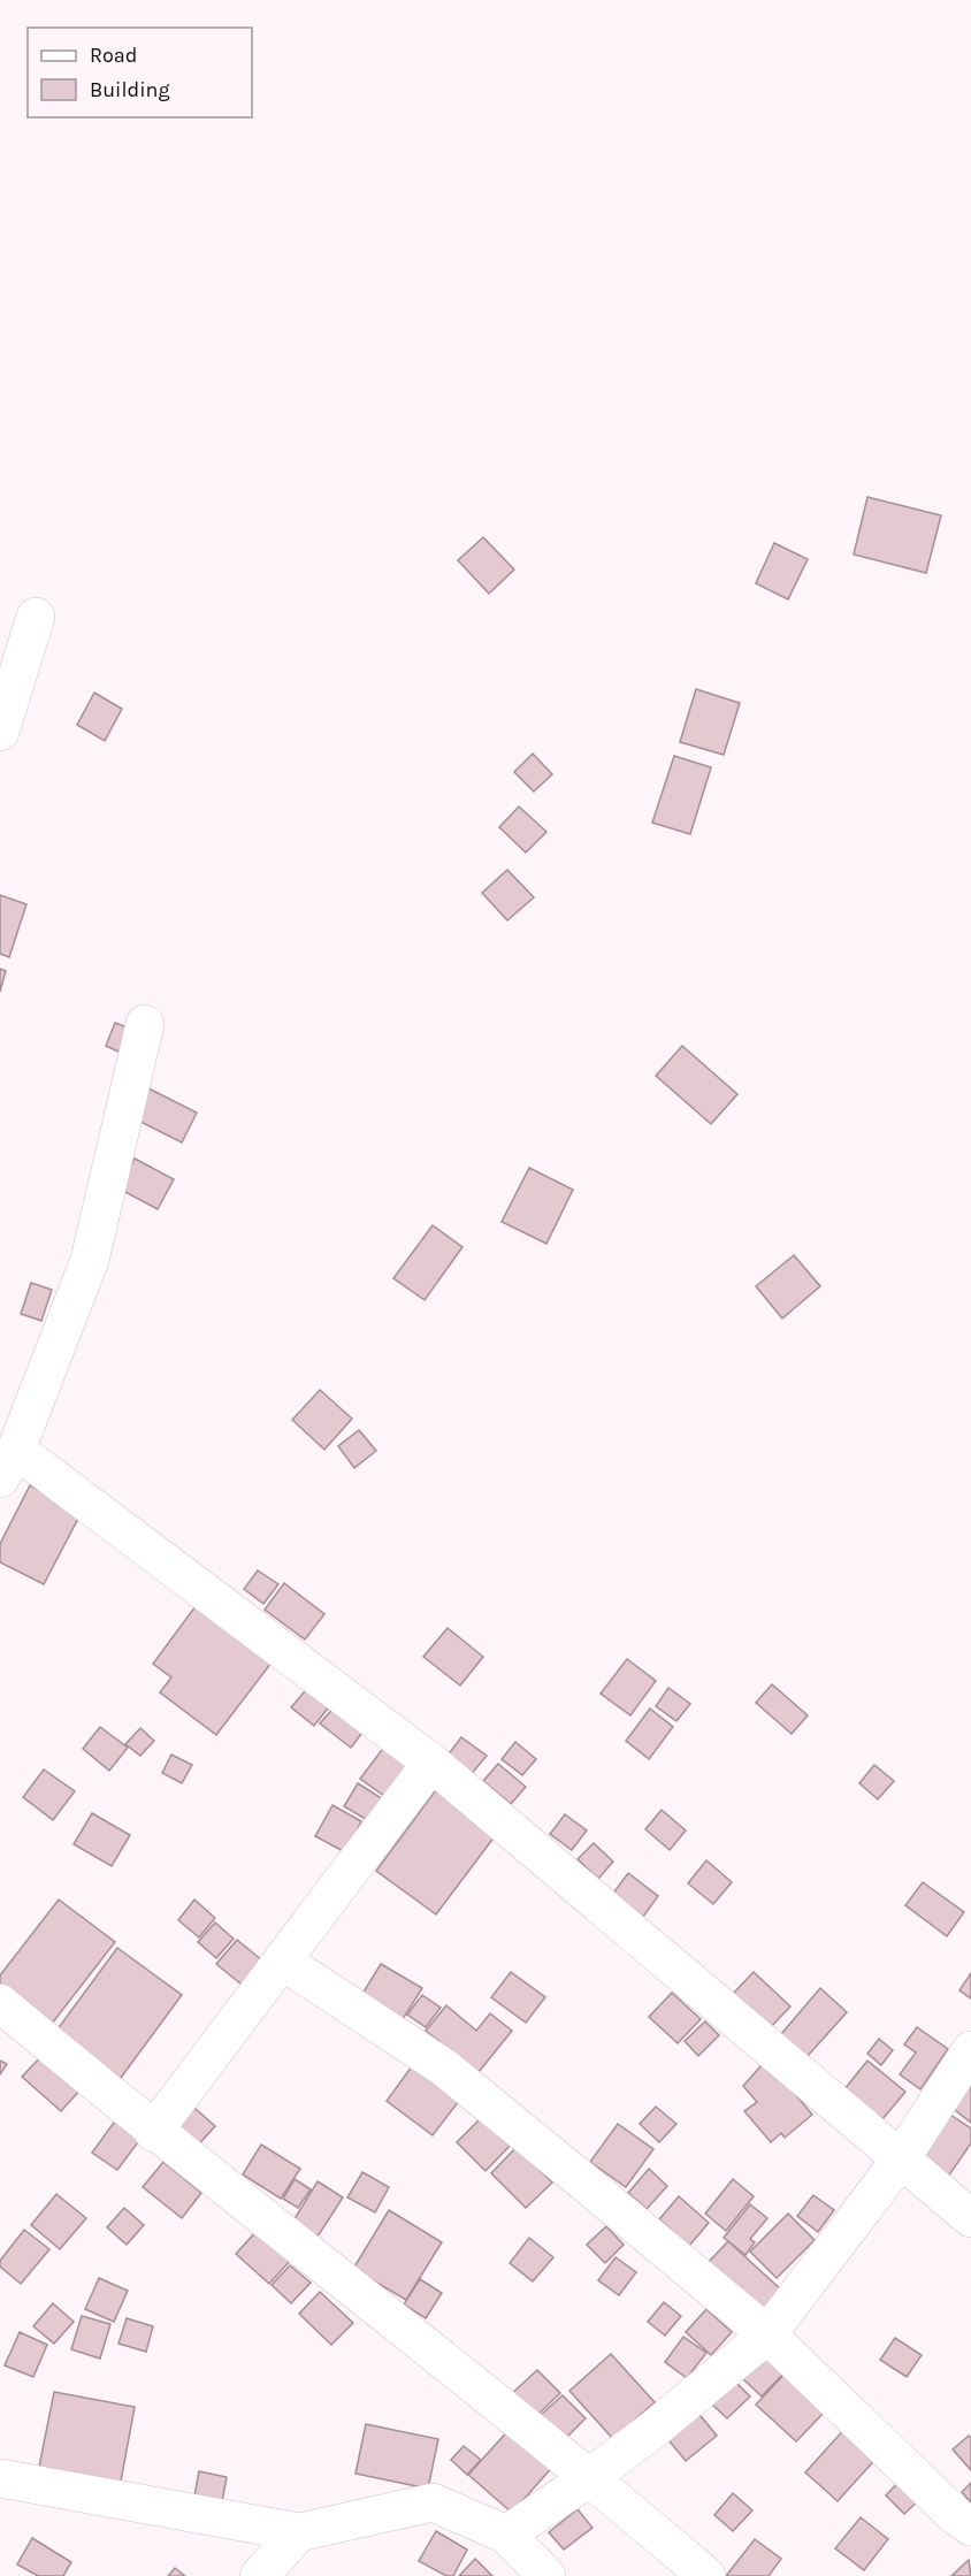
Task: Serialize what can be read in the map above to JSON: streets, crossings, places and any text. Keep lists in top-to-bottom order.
{
  "legend": ["Road", "Building"]
}
